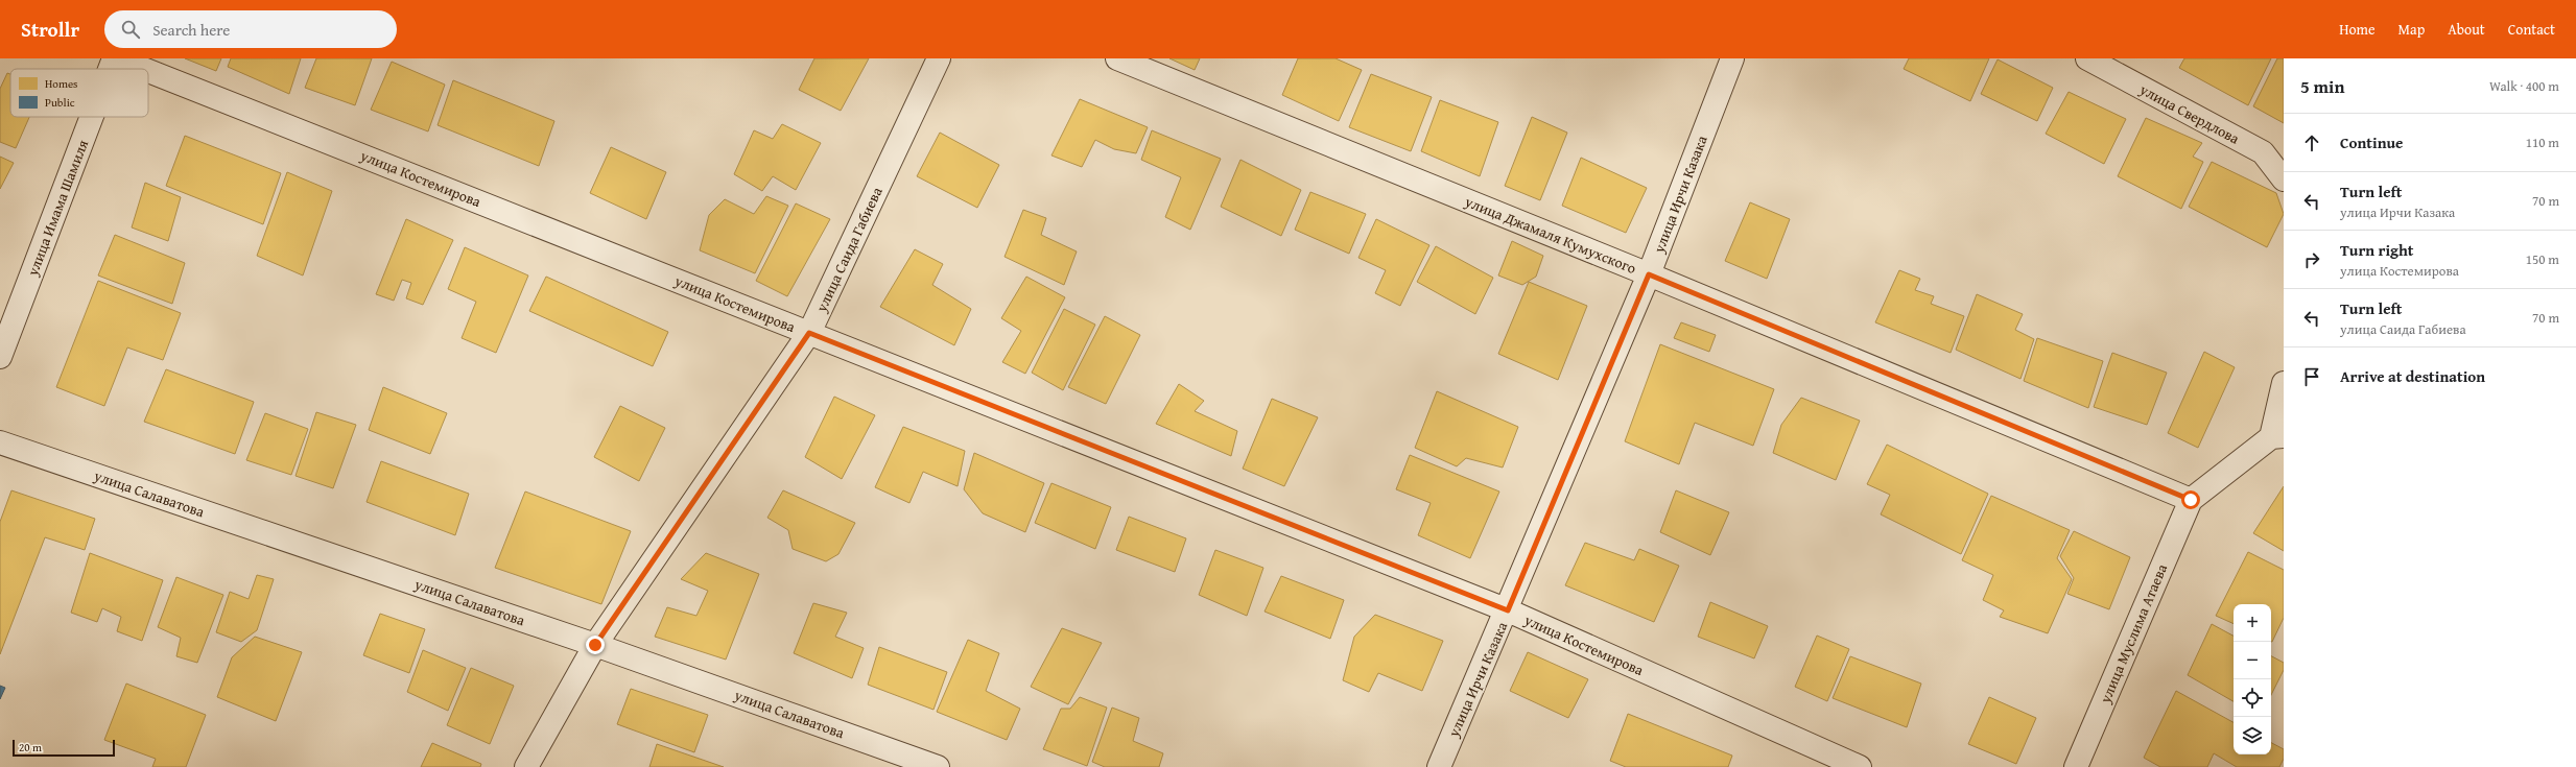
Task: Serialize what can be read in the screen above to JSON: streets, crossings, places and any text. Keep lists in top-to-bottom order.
{
  "streets": {
    "street": [
      "улица Свердлова",
      "улица Костемирова",
      "улица Ирчи Казака",
      "улица Имама Шамиля",
      "улица Джамаля Кумухского",
      "улица Саида Габиева",
      "улица Салаватова",
      "улица Муслима Атаева"
    ]
  },
  "crossings": [
    ["улица Костемирова", "улица Ирчи Казака"],
    ["улица Костемирова", "улица Имама Шамиля"],
    ["улица Костемирова", "улица Саида Габиева"],
    ["улица Ирчи Казака", "улица Джамаля Кумухского"],
    ["улица Джамаля Кумухского", "улица Муслима Атаева"],
    ["улица Саида Габиева", "улица Салаватова"]
  ],
  "legend": ["Homes", "Public"],
  "scale_bar": "20 m",
  "page": {
    "header": "Strollr",
    "search": "Search here",
    "nav": [
      "Home",
      "Map",
      "About",
      "Contact"
    ],
    "heading": ["5 min", "Walk · 400 m"],
    "list": [
      ["Continue", "110 m"],
      ["Turn left", "улица Ирчи Казака", "70 m"],
      ["Turn right", "улица Костемирова", "150 m"],
      ["Turn left", "улица Саида Габиева", "70 m"],
      "Arrive at destination"
    ],
    "map_buttons": ["+", "−"],
    "scale": "20 m"
  }
}
